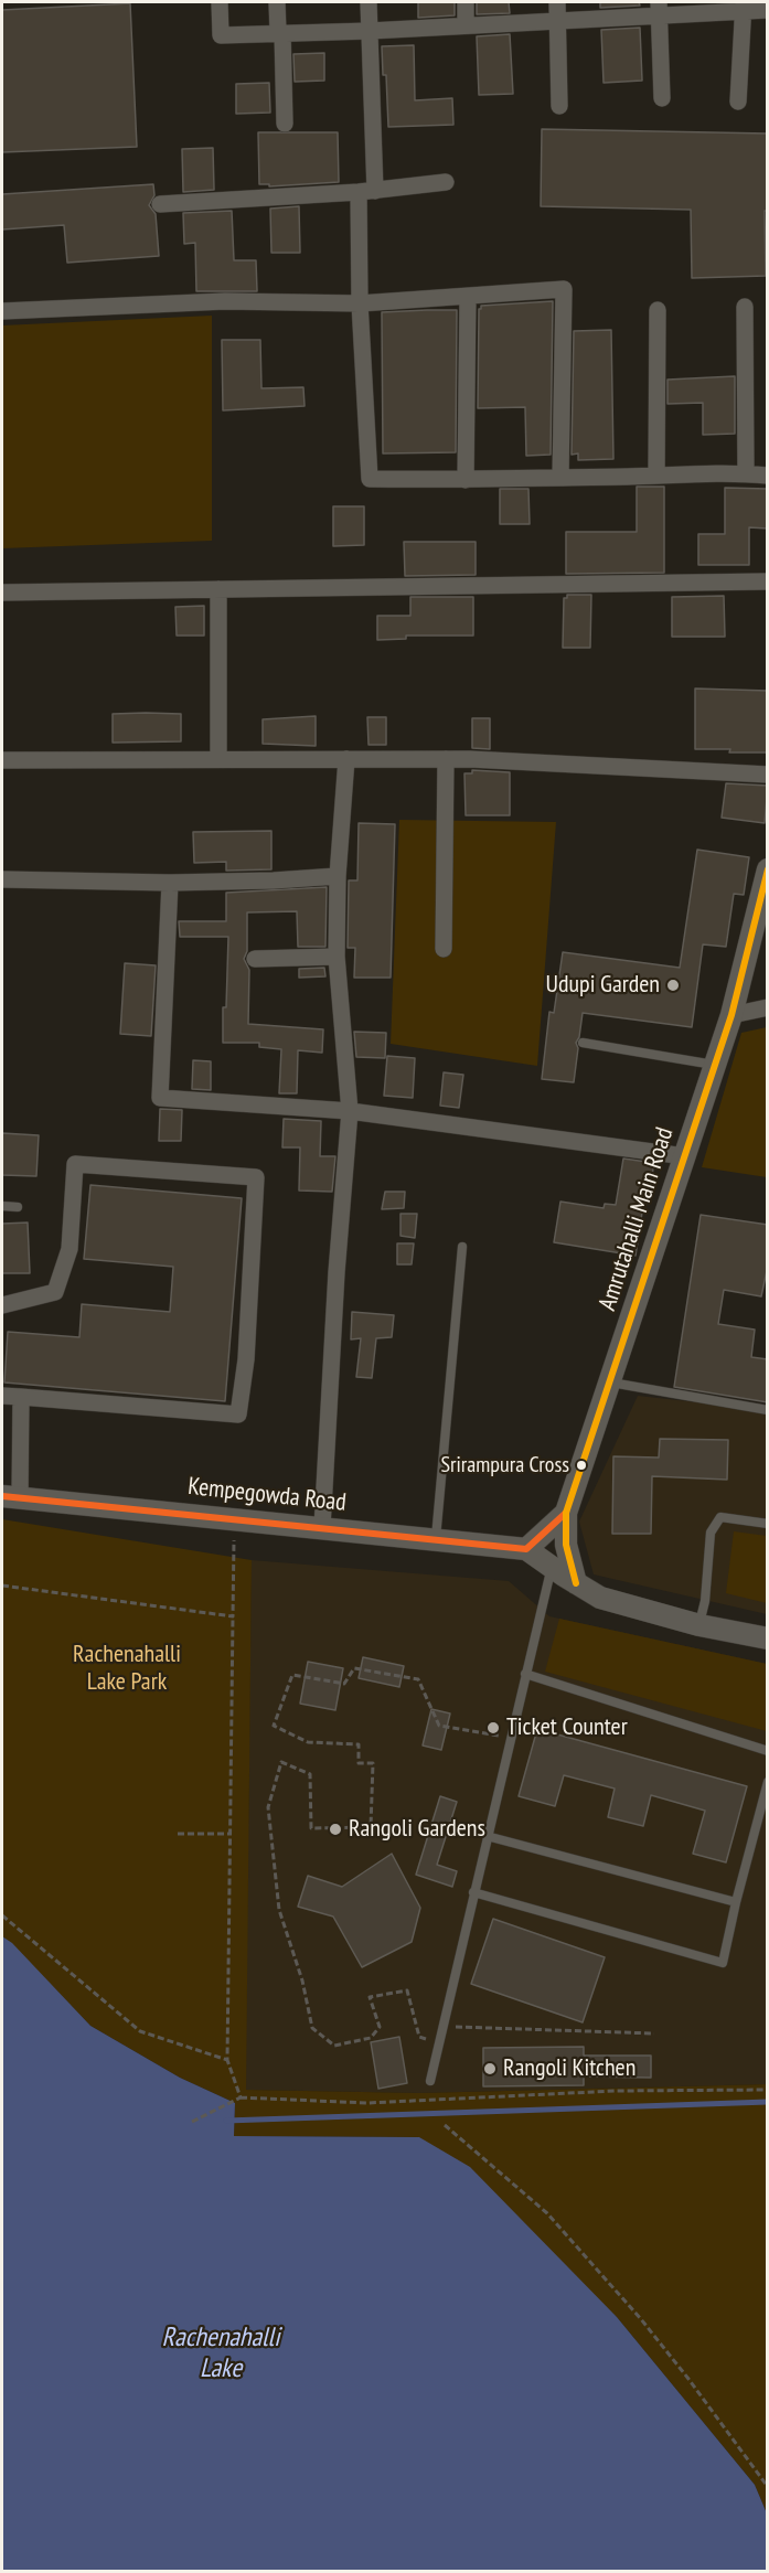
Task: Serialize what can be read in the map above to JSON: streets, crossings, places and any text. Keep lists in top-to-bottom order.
{
  "streets": {
    "street": ["Amrutahalli Main Road", "Kempegowda Road"]
  },
  "crossings": [
    ["Amrutahalli Main Road", "Kempegowda Road"]
  ],
  "water": ["Rachenahalli Lake"],
  "parks": ["Rachenahalli Lake Park"],
  "places": [
    "Udupi Garden",
    "Srirampura Cross",
    "Ticket Counter",
    "Rangoli Gardens",
    "Rangoli Kitchen"
  ]
}
